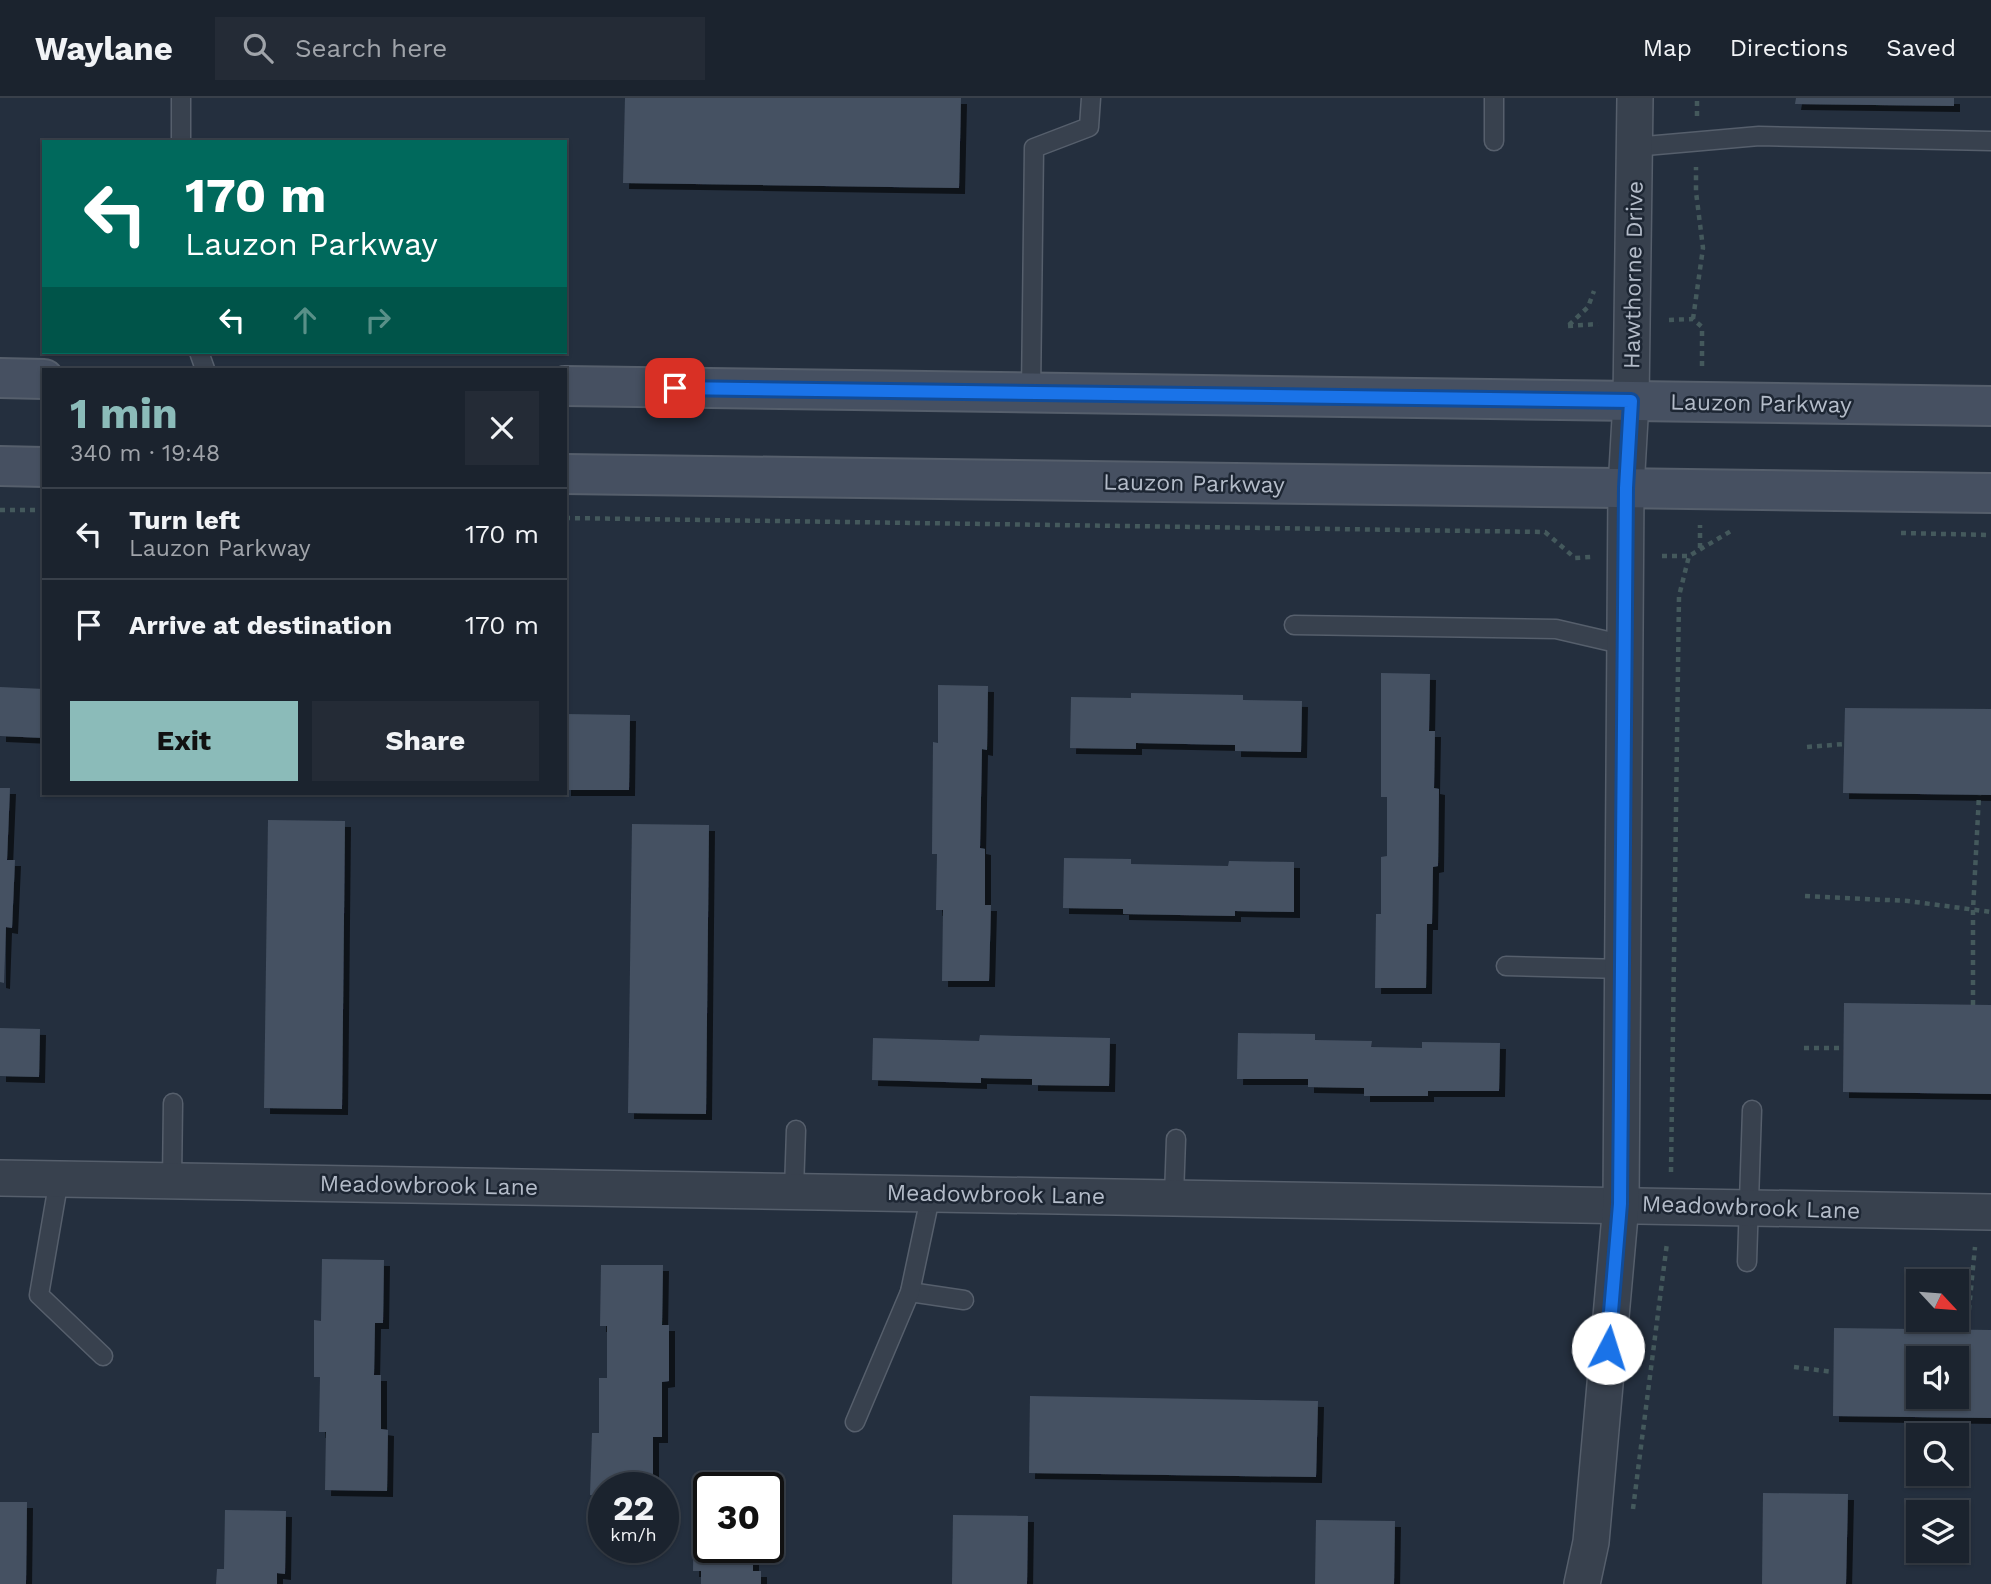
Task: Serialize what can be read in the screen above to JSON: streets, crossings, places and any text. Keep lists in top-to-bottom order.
{
  "streets": {
    "main road": ["Lauzon Parkway"],
    "street": ["Hawthorne Drive", "Meadowbrook Lane"]
  },
  "crossings": [
    ["Hawthorne Drive", "Lauzon Parkway"],
    ["Hawthorne Drive", "Meadowbrook Lane"]
  ],
  "north": "bottom right",
  "page": {
    "header": "Waylane",
    "search": "Search here",
    "nav": ["Map", "Directions", "Saved"],
    "turn": ["170 m", "Lauzon Parkway"],
    "heading": ["1 min", "340 m · 19:48"],
    "list": [
      {
        "name": "Turn left",
        "note": "Lauzon Parkway",
        "value": "170 m"
      },
      {
        "name": "Arrive at destination",
        "value": "170 m"
      }
    ],
    "buttons": ["Exit", "Share"],
    "speed": "22 km/h",
    "limit": "30"
  }
}
